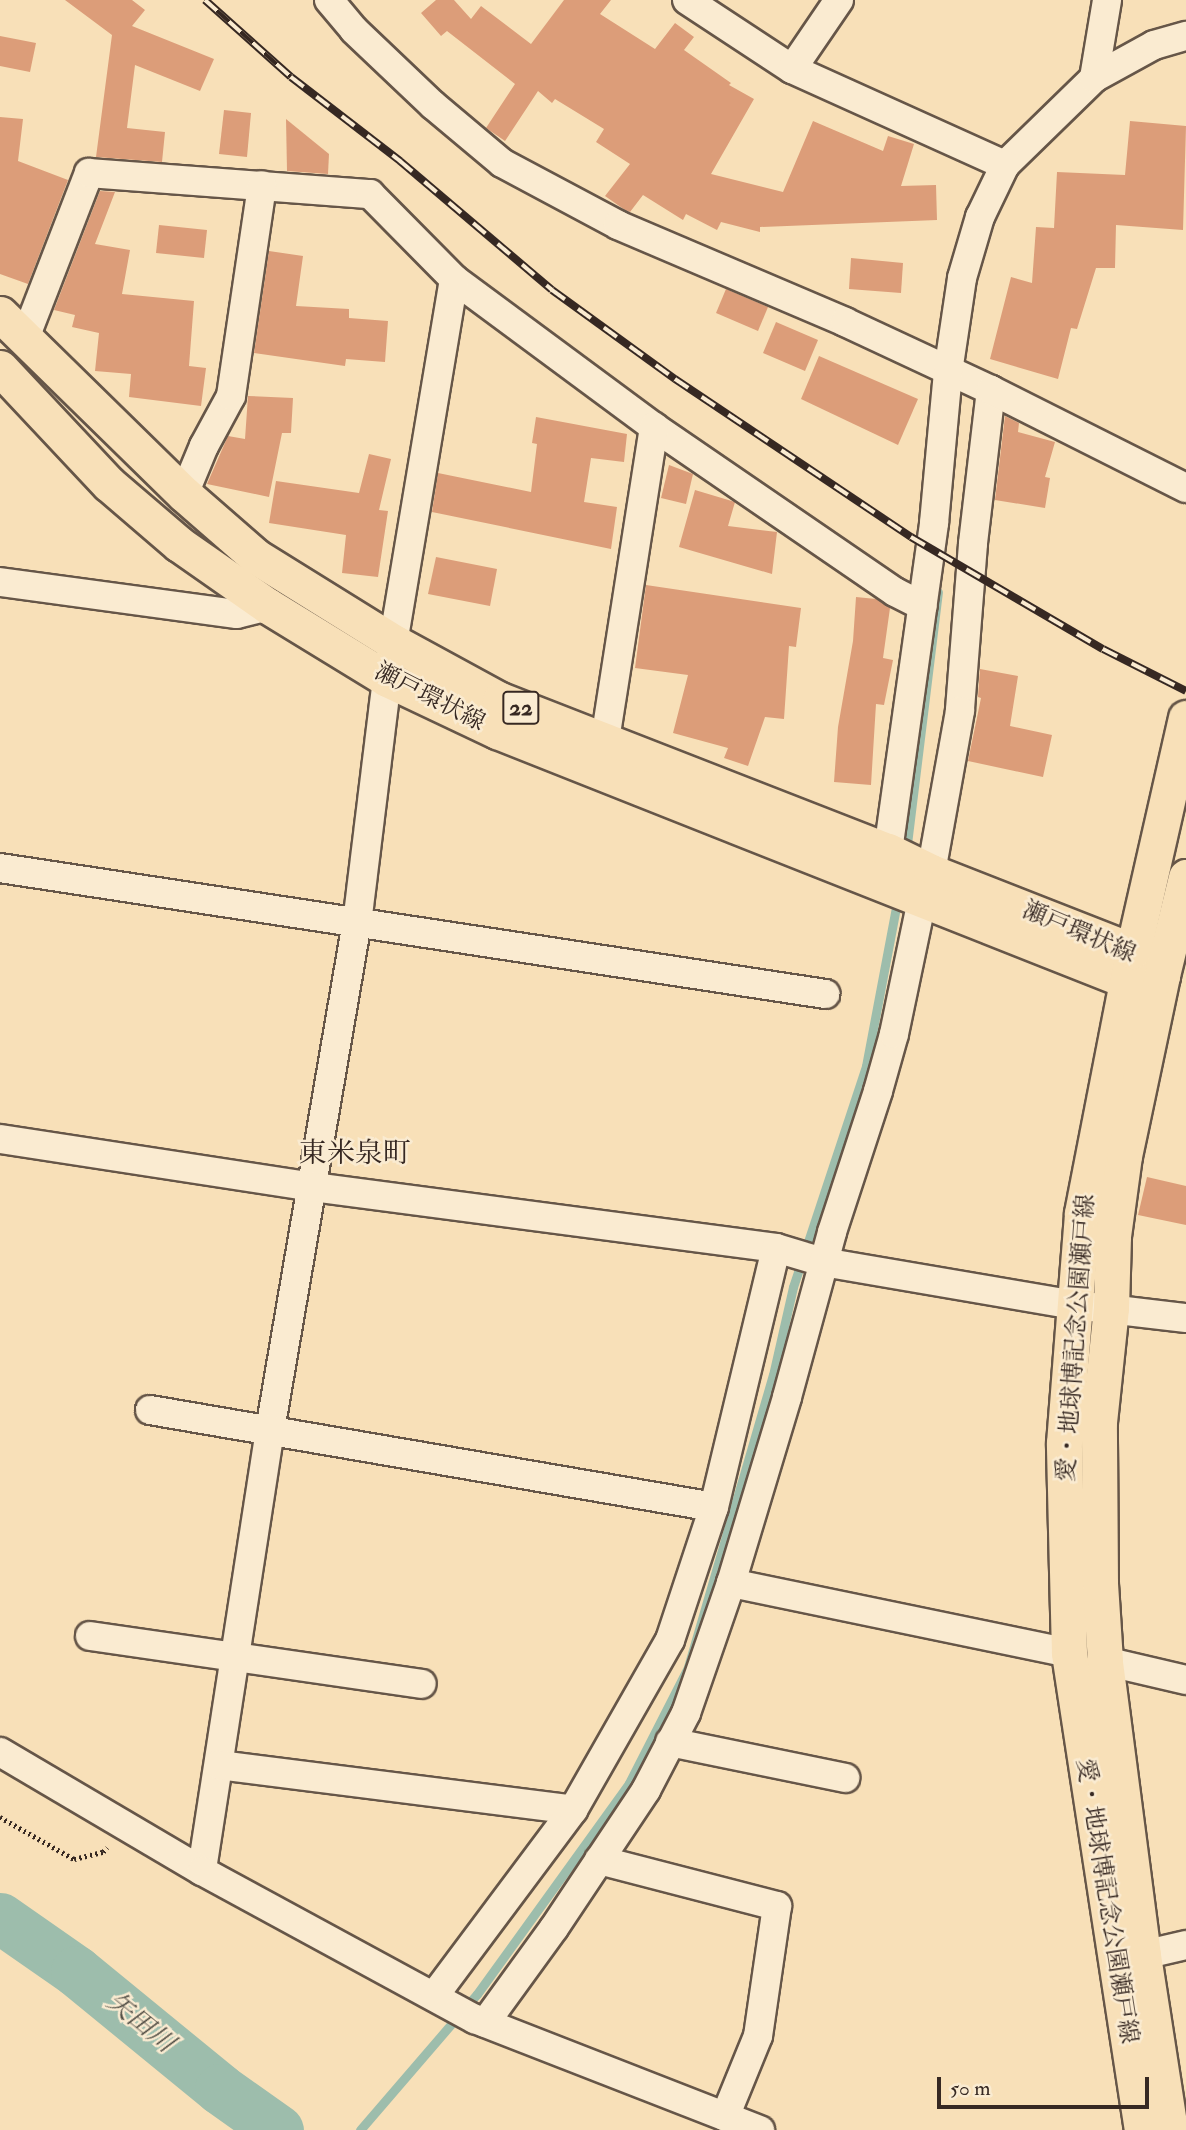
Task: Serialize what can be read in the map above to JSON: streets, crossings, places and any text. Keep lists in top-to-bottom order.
{
  "streets": {
    "main road": ["瀬戸環状線", "22", "愛・地球博記念公園瀬戸線"]
  },
  "crossings": [
    ["瀬戸環状線", "愛・地球博記念公園瀬戸線"]
  ],
  "districts": ["東米泉町"],
  "water": ["矢田川"],
  "scale_bar": "50 m"
}
